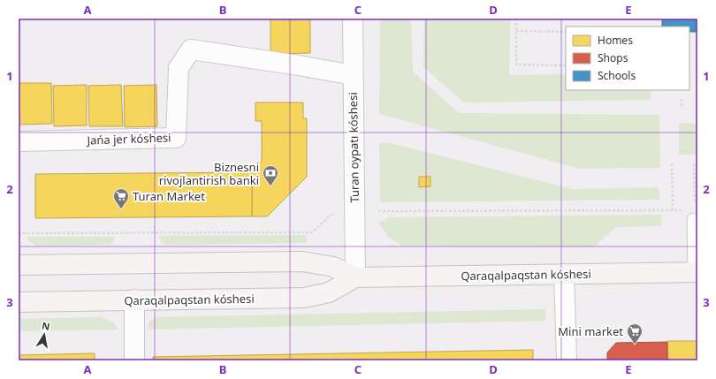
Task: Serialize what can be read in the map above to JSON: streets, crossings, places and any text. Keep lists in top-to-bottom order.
{
  "streets": {
    "main road": ["Qaraqalpaqstan kóshesi"],
    "street": ["Jańa jer kóshesi", "Turan oypatı kóshesi"]
  },
  "crossings": [
    ["Jańa jer kóshesi", "Turan oypatı kóshesi"],
    ["Turan oypatı kóshesi", "Qaraqalpaqstan kóshesi"]
  ],
  "places": {
    "bank": ["Biznesni rivojlantirish banki"],
    "supermarket": ["Turan Market", "Mini market"]
  },
  "legend": ["Homes", "Shops", "Schools"],
  "north": "top",
  "grid": {
    "columns": [
      "A",
      "B",
      "C",
      "D",
      "E"
    ],
    "rows": ["1", "2", "3"]
  }
}
